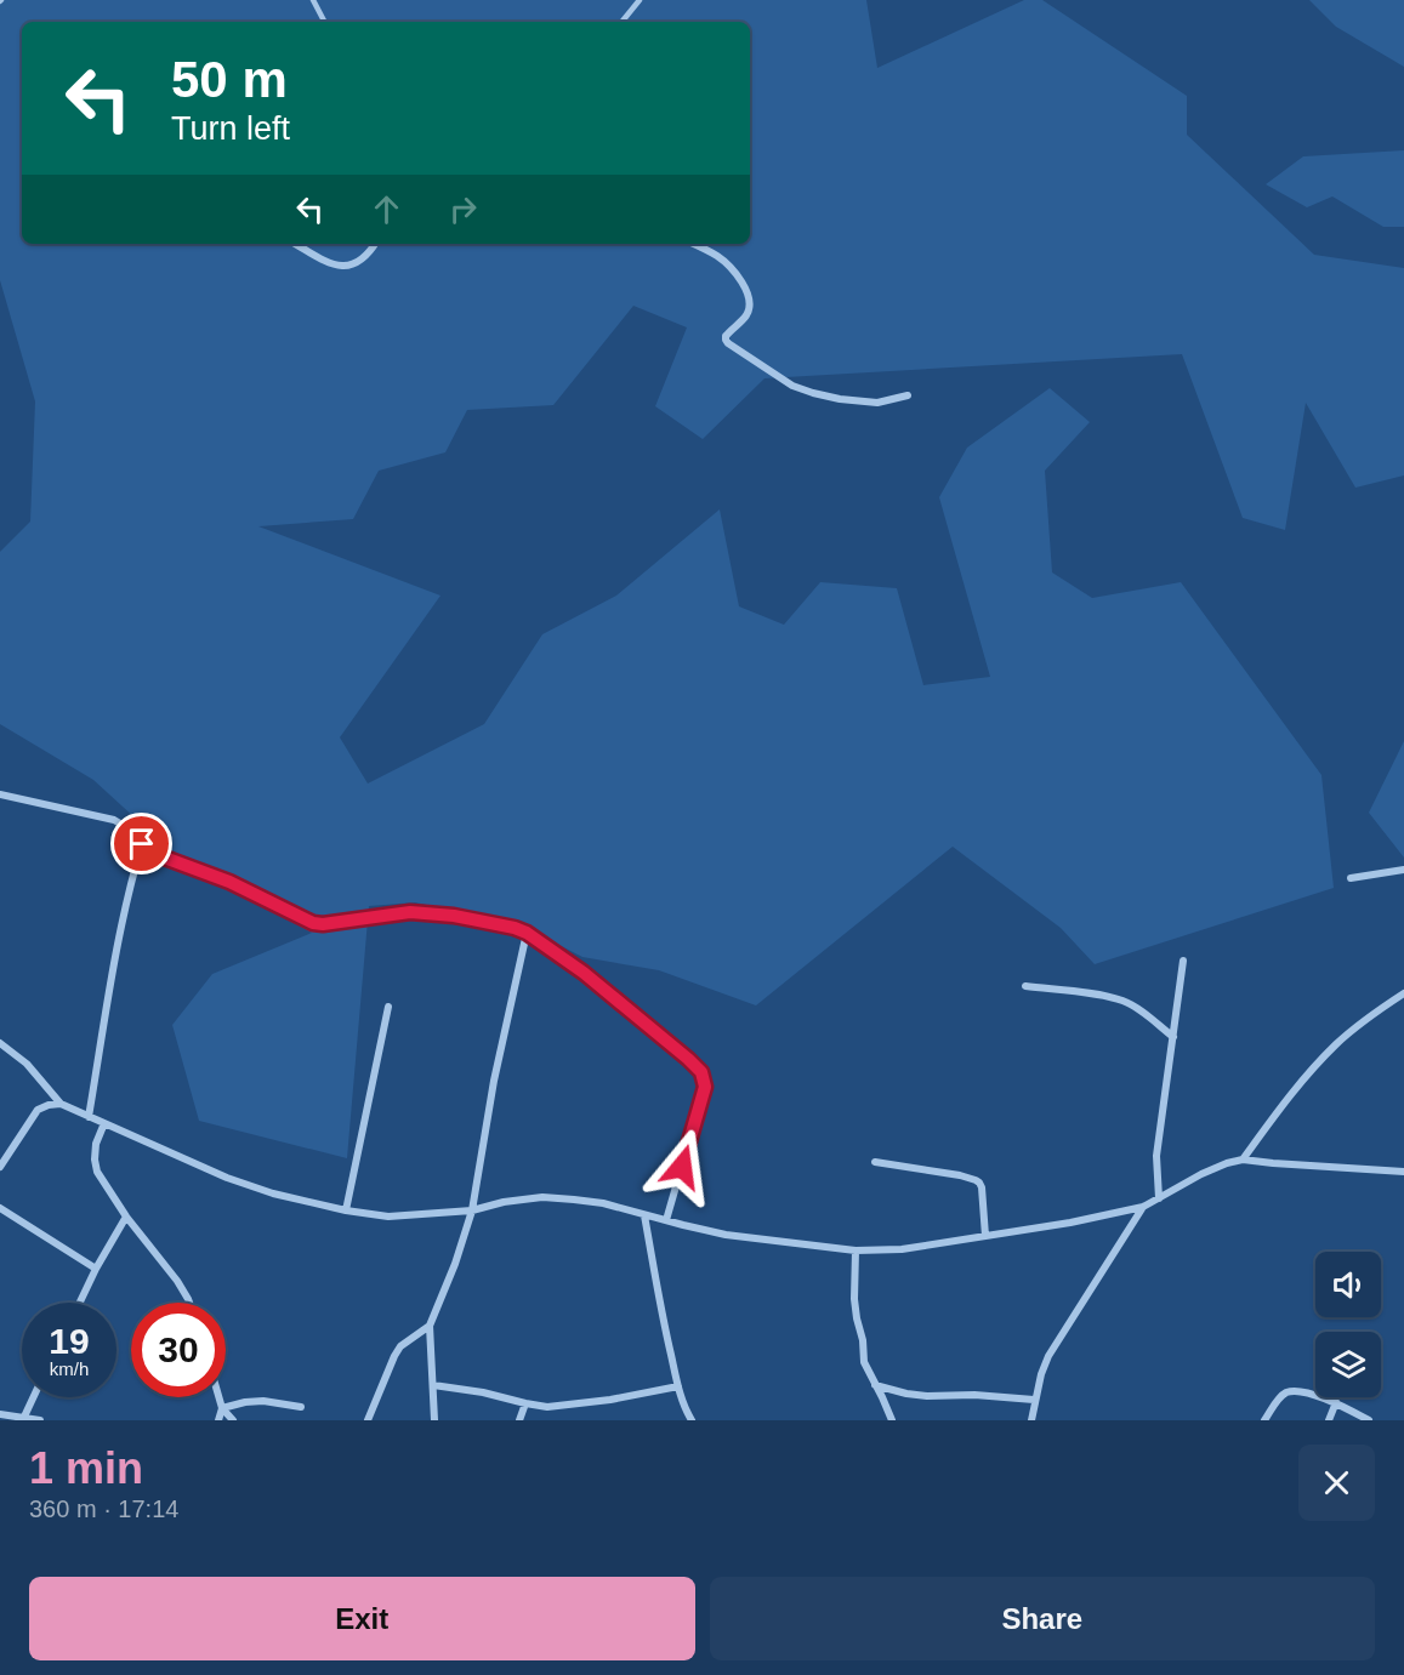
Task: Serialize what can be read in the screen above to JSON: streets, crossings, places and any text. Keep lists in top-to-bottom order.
{
  "page": {
    "turn": ["50 m", "Turn left"],
    "speed": "19 km/h",
    "limit": "30",
    "heading": ["1 min", "360 m · 17:14"],
    "buttons": ["Exit", "Share"]
  }
}
